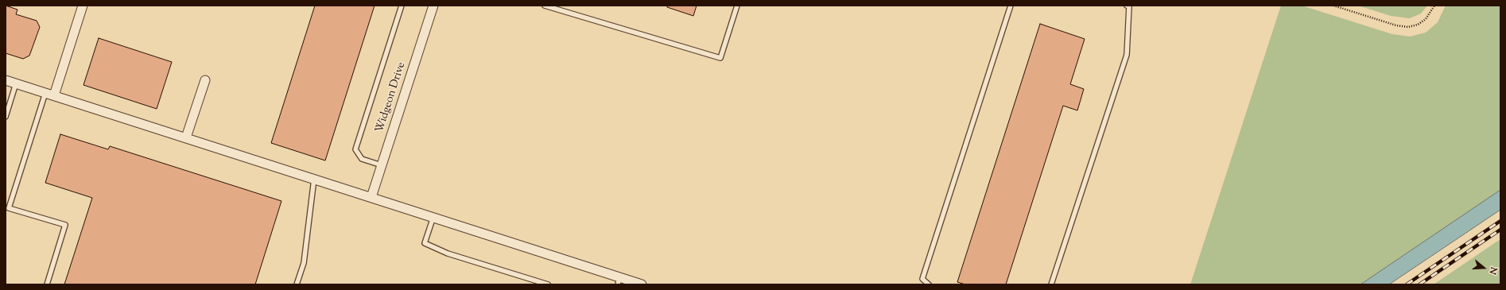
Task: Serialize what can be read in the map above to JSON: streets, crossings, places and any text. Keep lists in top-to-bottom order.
{
  "streets": {
    "street": ["Widgeon Drive"]
  },
  "north": "right"
}
